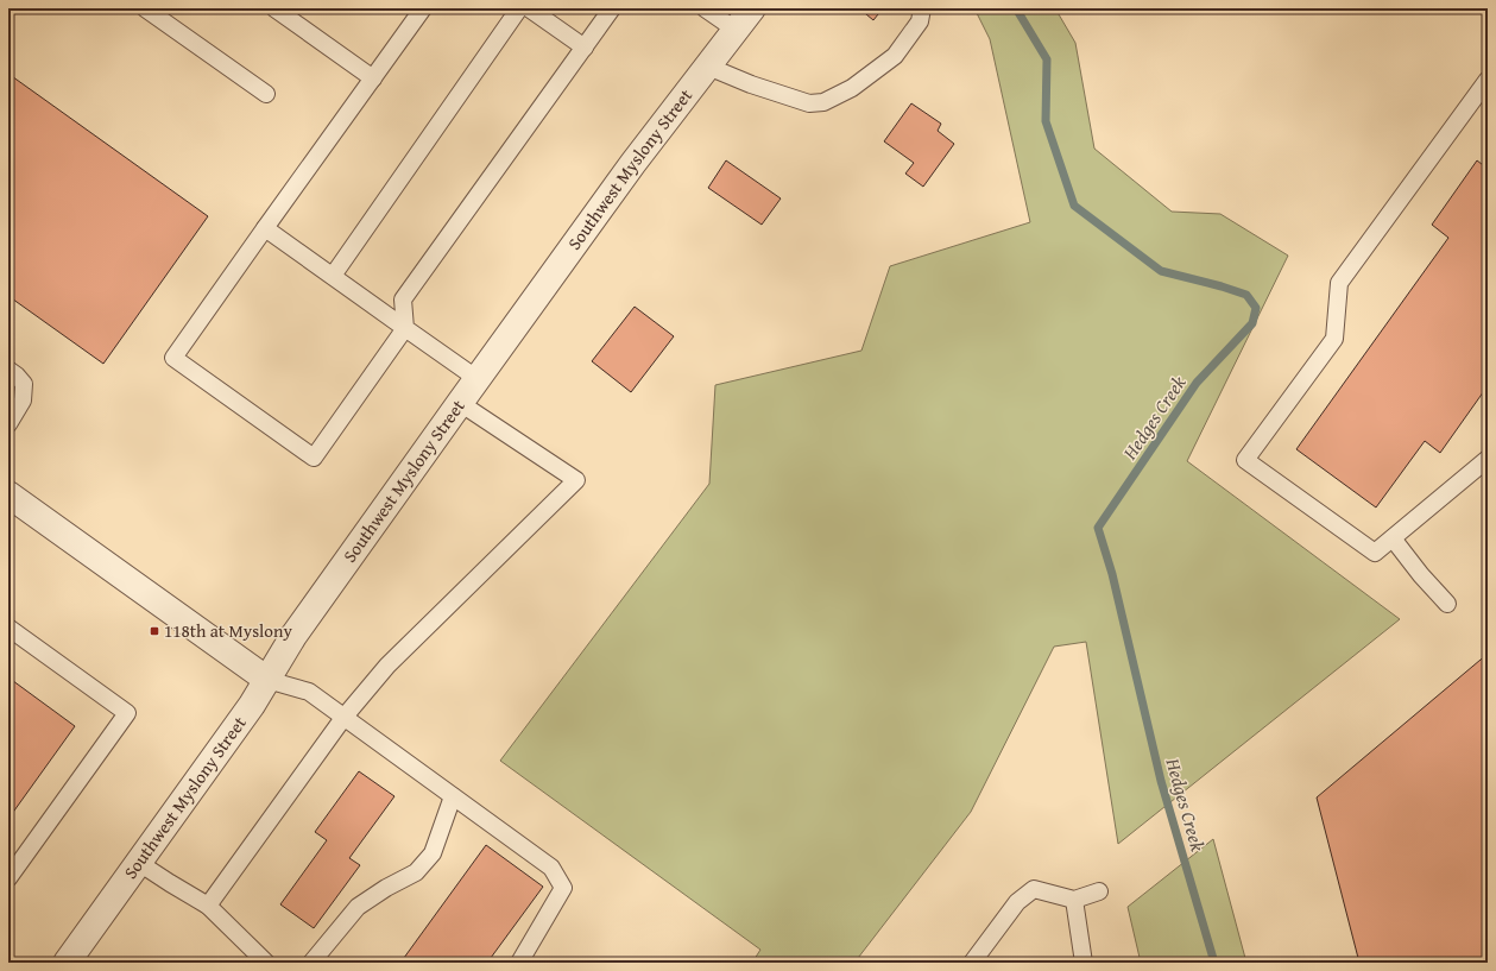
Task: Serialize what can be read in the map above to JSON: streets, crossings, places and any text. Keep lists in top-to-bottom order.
{
  "streets": {
    "street": ["Southwest Myslony Street"]
  },
  "water": ["Hedges Creek"],
  "places": {
    "transit": ["118th at Myslony"]
  }
}
